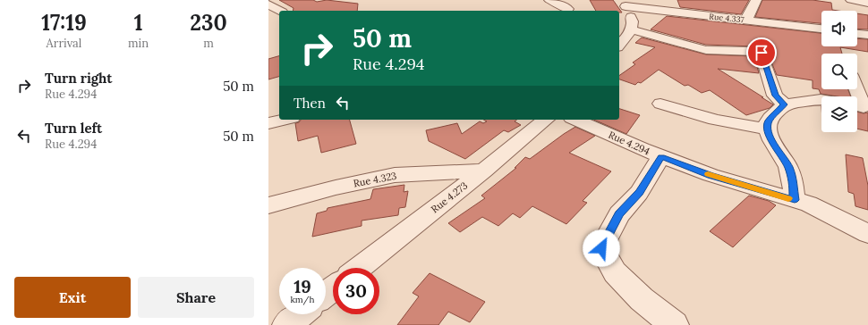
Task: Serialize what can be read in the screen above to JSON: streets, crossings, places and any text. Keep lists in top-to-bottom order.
{
  "streets": {
    "street": [
      "Rue 4.337",
      "Rue 4.294",
      "Rue 4.323",
      "Rue 4.273"
    ]
  },
  "crossings": [
    ["Rue 4.323", "Rue 4.273"]
  ],
  "page": {
    "eta": [
      "17:19",
      "Arrival",
      "1",
      "min",
      "230",
      "m"
    ],
    "turn": ["50 m", "Rue 4.294"],
    "list": [
      {
        "name": "Turn right",
        "note": "Rue 4.294",
        "value": "50 m"
      },
      {
        "name": "Turn left",
        "note": "Rue 4.294",
        "value": "50 m"
      }
    ],
    "then": "Then",
    "speed": "19 km/h",
    "limit": "30",
    "buttons": ["Exit", "Share"]
  }
}
